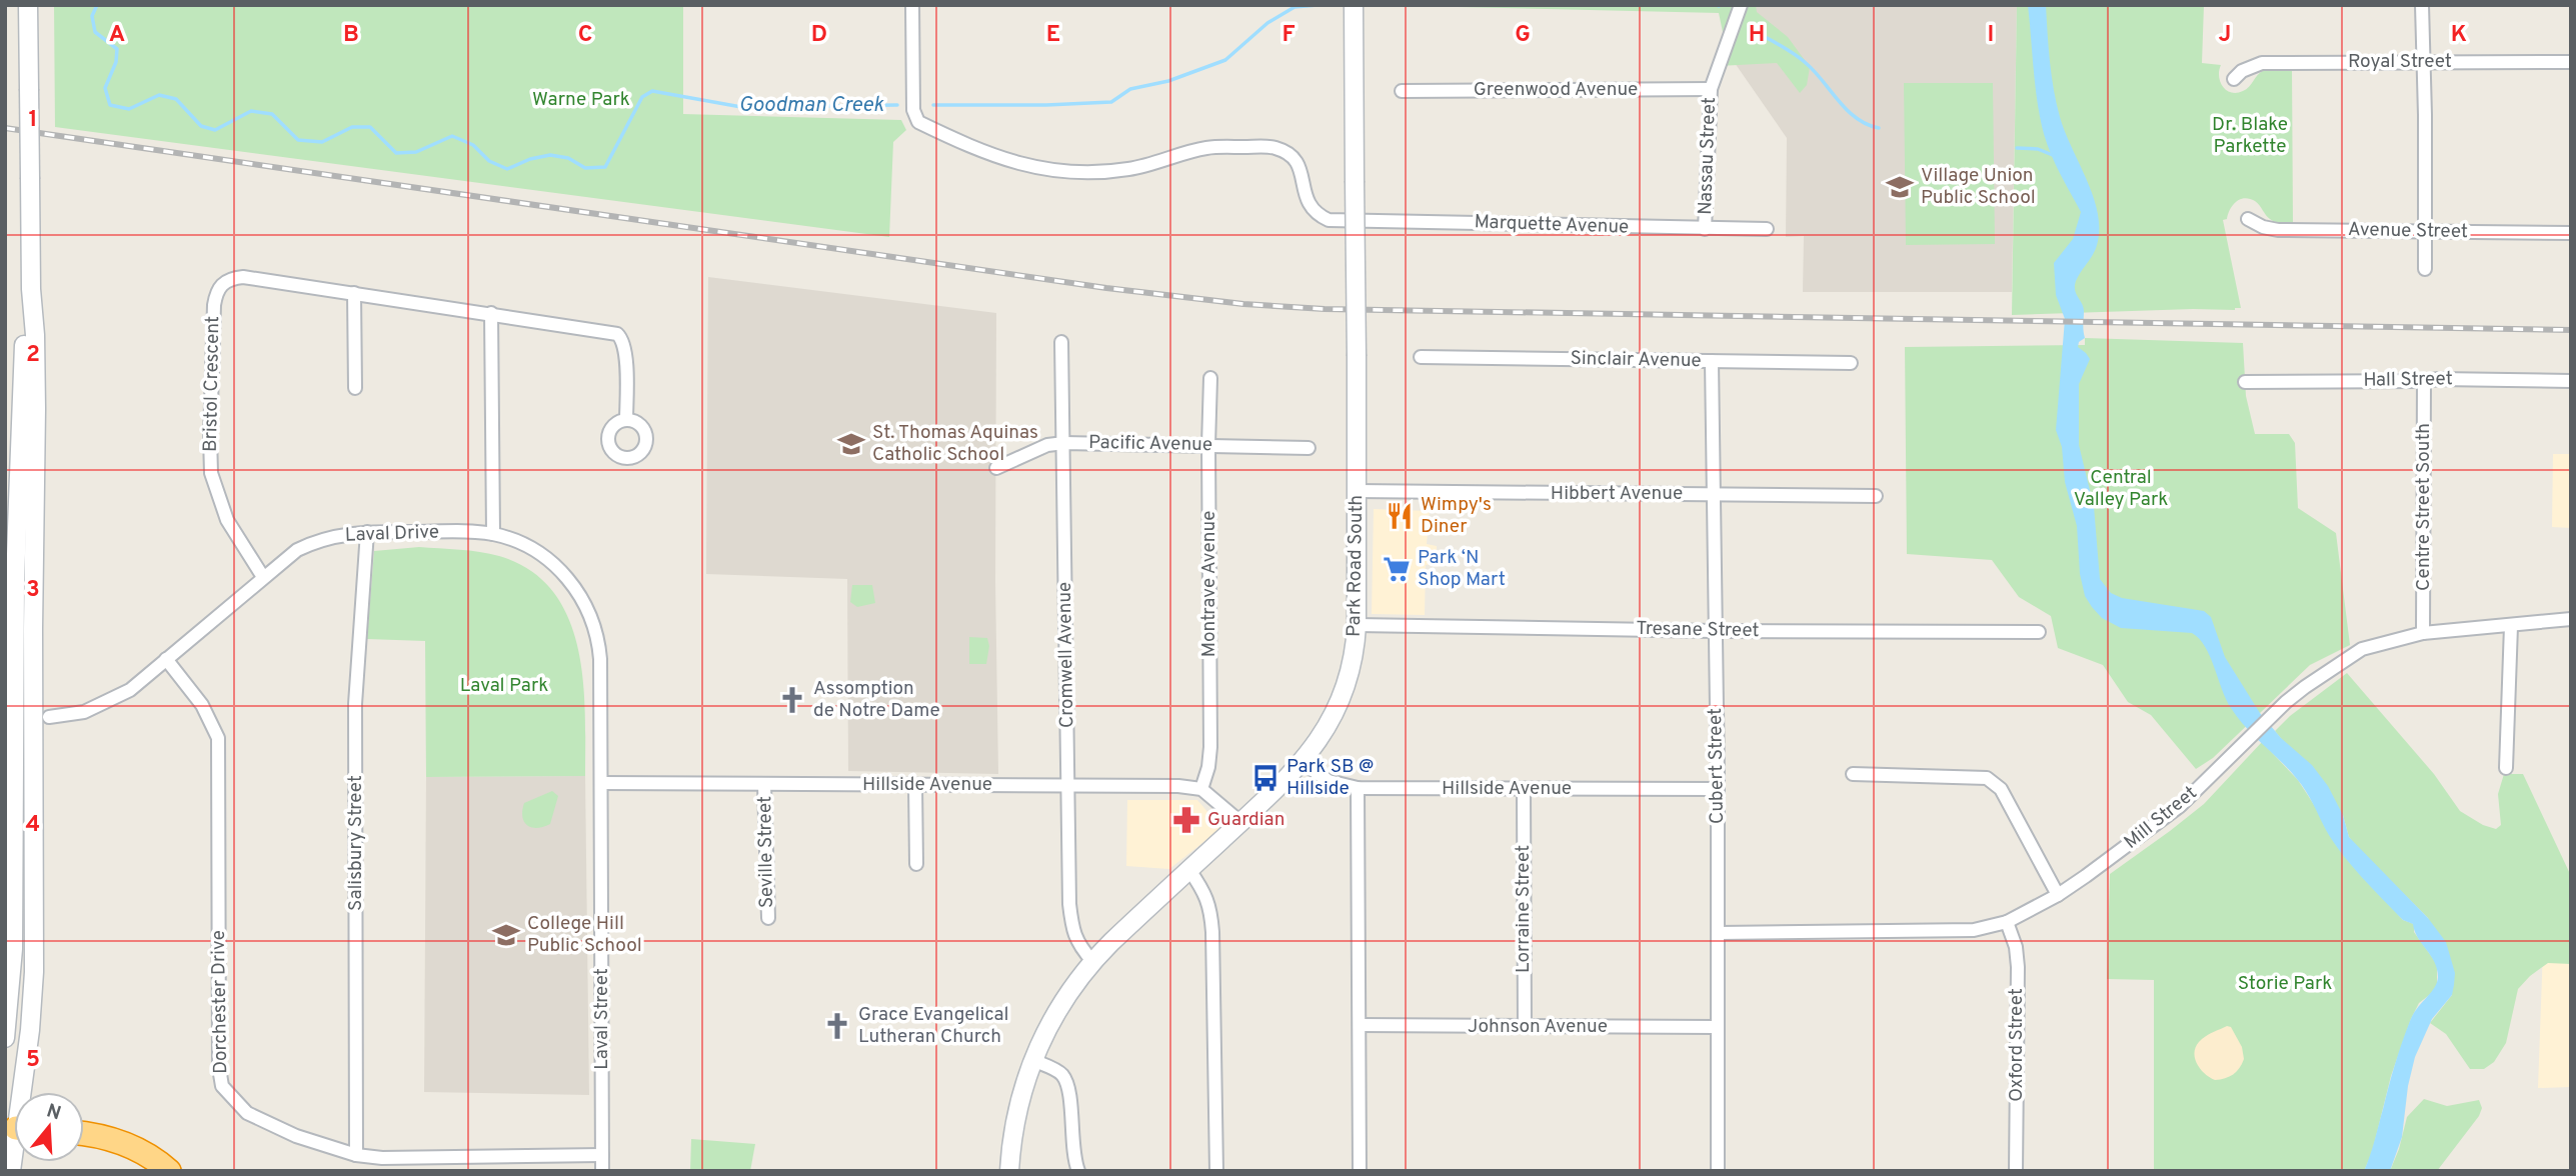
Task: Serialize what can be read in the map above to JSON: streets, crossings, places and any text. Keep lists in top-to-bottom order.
{
  "streets": {
    "main road": ["Park Road South"],
    "street": [
      "Royal Street",
      "Greenwood Avenue",
      "Nassau Street",
      "Marquette Avenue",
      "Avenue Street",
      "Sinclair Avenue",
      "Hall Street",
      "Bristol Crescent",
      "Pacific Avenue",
      "Hibbert Avenue",
      "Centre Street South",
      "Laval Drive",
      "Montrave Avenue",
      "Tresane Street",
      "Cromwell Avenue",
      "Cubert Street",
      "Hillside Avenue",
      "Mill Street",
      "Salisbury Street",
      "Seville Street",
      "Lorraine Street",
      "Dorchester Drive",
      "Laval Street",
      "Johnson Avenue",
      "Oxford Street"
    ]
  },
  "crossings": [
    ["Greenwood Avenue", "Nassau Street"],
    ["Nassau Street", "Marquette Avenue"],
    ["Sinclair Avenue", "Cubert Street"],
    ["Hall Street", "Centre Street South"],
    ["Bristol Crescent", "Laval Drive"],
    ["Pacific Avenue", "Montrave Avenue"],
    ["Pacific Avenue", "Cromwell Avenue"],
    ["Hibbert Avenue", "Park Road South"],
    ["Hibbert Avenue", "Cubert Street"],
    ["Centre Street South", "Mill Street"],
    ["Laval Drive", "Hillside Avenue"],
    ["Laval Drive", "Salisbury Street"],
    ["Laval Drive", "Dorchester Drive"],
    ["Laval Drive", "Laval Street"],
    ["Park Road South", "Tresane Street"],
    ["Park Road South", "Cromwell Avenue"],
    ["Park Road South", "Hillside Avenue"],
    ["Montrave Avenue", "Hillside Avenue"],
    ["Tresane Street", "Cubert Street"],
    ["Cromwell Avenue", "Hillside Avenue"],
    ["Cubert Street", "Hillside Avenue"],
    ["Cubert Street", "Mill Street"],
    ["Cubert Street", "Johnson Avenue"],
    ["Hillside Avenue", "Seville Street"],
    ["Hillside Avenue", "Lorraine Street"],
    ["Hillside Avenue", "Laval Street"],
    ["Mill Street", "Oxford Street"],
    ["Salisbury Street", "Dorchester Drive"],
    ["Lorraine Street", "Johnson Avenue"],
    ["Dorchester Drive", "Laval Street"]
  ],
  "water": ["Goodman Creek"],
  "parks": [
    "Warne Park",
    "Dr. Blake Parkette",
    "Central Valley Park",
    "Laval Park",
    "Storie Park"
  ],
  "places": {
    "school or university": ["Village Union Public School", "St. Thomas Aquinas Catholic School", "College Hill Public School"],
    "restaurant": ["Wimpy's Diner"],
    "supermarket": ["Park ‘N Shop Mart"],
    "church": ["Assomption de Notre Dame", "Grace Evangelical Lutheran Church"],
    "bus stop": ["Park SB @ Hillside"],
    "pharmacy": ["Guardian"]
  },
  "north": "top",
  "grid": {
    "columns": [
      "A",
      "B",
      "C",
      "D",
      "E",
      "F",
      "G",
      "H",
      "I",
      "J",
      "K"
    ],
    "rows": [
      "1",
      "2",
      "3",
      "4",
      "5"
    ]
  }
}
